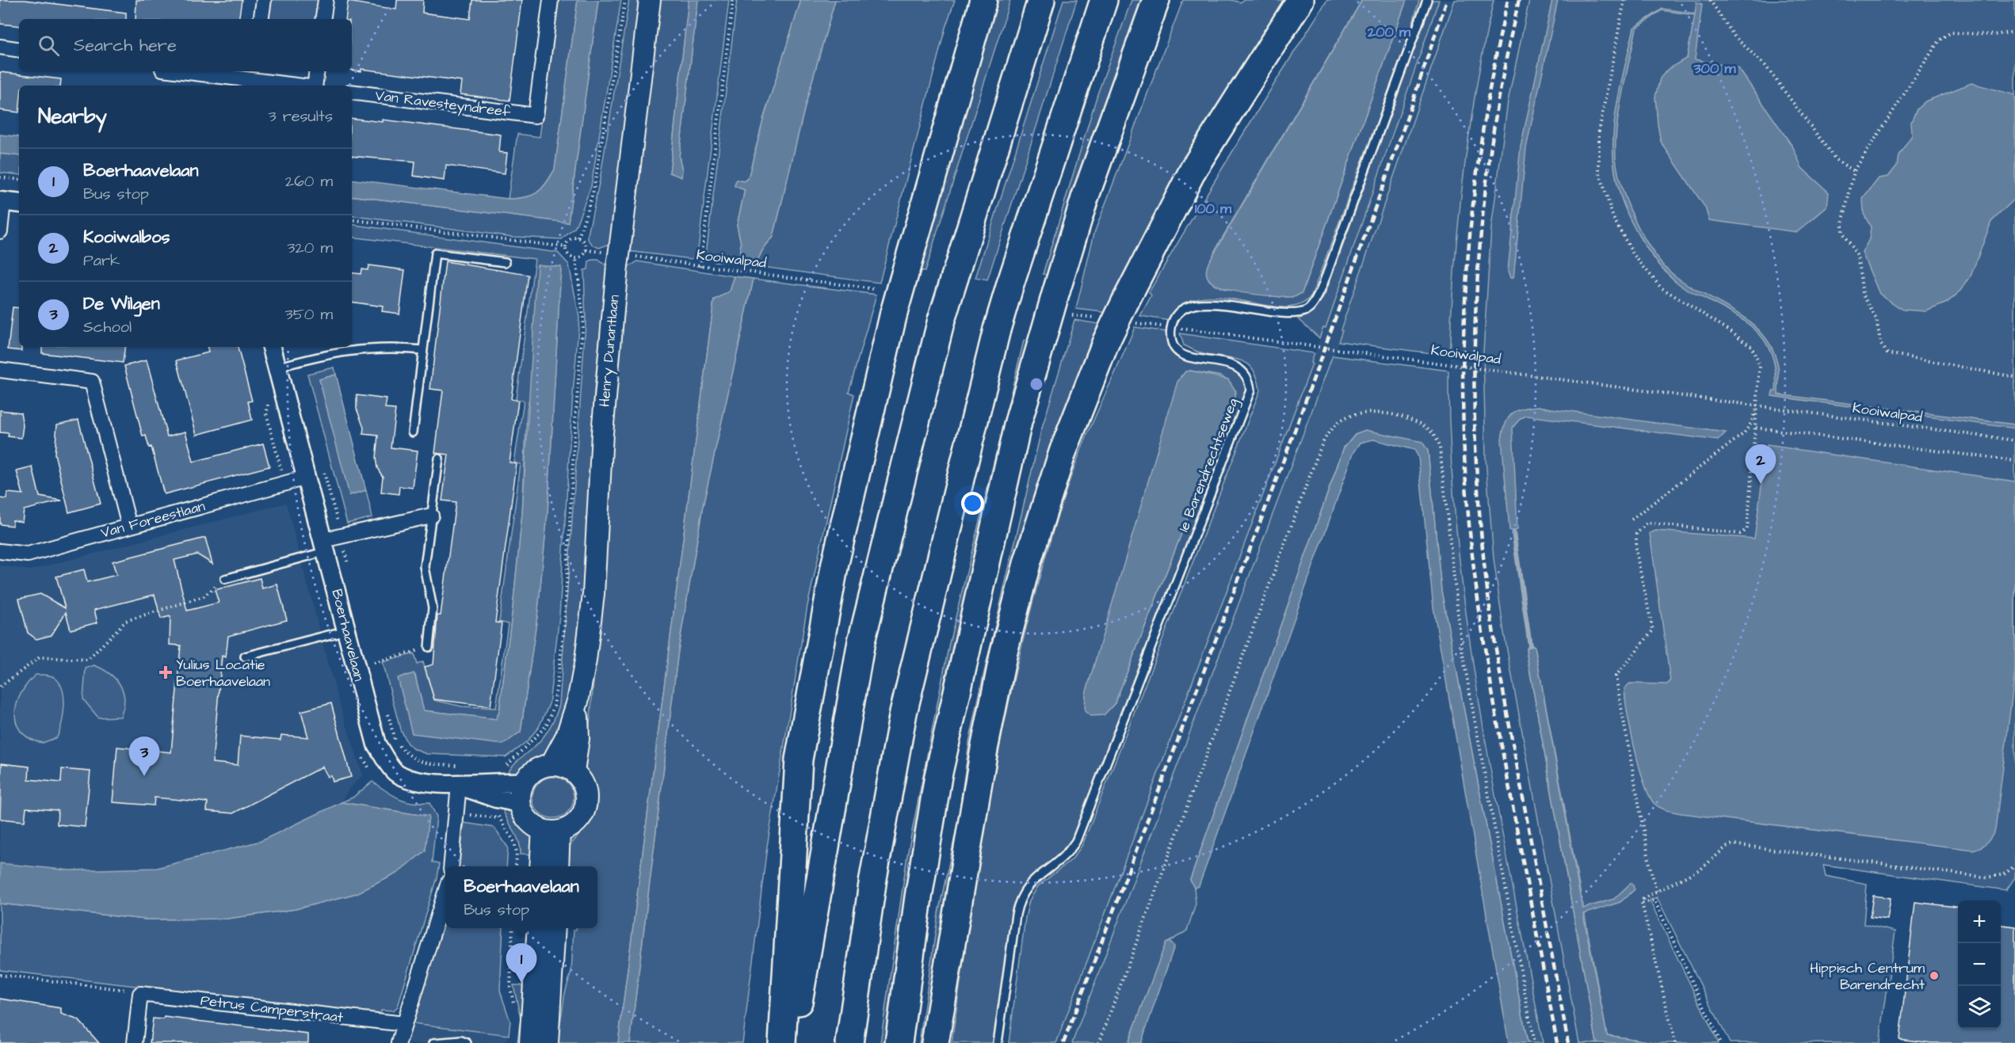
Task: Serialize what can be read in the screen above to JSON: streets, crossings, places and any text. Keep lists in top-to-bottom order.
{
  "streets": {
    "main road": ["Henry Dunantlaan"],
    "street": [
      "Van Ravesteyndreef",
      "Van Foreestlaan",
      "Boerhaavelaan",
      "Petrus Camperstraat"
    ],
    "lane": ["1e Barendrechtseweg"],
    "path": ["Kooiwalpad"]
  },
  "crossings": [
    ["Kooiwalpad", "Henry Dunantlaan"],
    ["Kooiwalpad", "1e Barendrechtseweg"],
    ["Henry Dunantlaan", "Boerhaavelaan"],
    ["Van Foreestlaan", "Boerhaavelaan"]
  ],
  "places": {
    "health": ["Yulius Locatie Boerhaavelaan"],
    "other": ["Hippisch Centrum Barendrecht"]
  },
  "page": {
    "search": "Search here",
    "heading": ["Nearby", "3 results"],
    "list": [
      {
        "mark": "1",
        "name": "Boerhaavelaan",
        "note": "Bus stop",
        "value": "260 m"
      },
      {
        "mark": "2",
        "name": "Kooiwalbos",
        "note": "Park",
        "value": "320 m"
      },
      {
        "mark": "3",
        "name": "De Wilgen",
        "note": "School",
        "value": "350 m"
      }
    ],
    "pins": ["2", "3", "1"],
    "popup": ["Boerhaavelaan", "Bus stop"],
    "map_buttons": ["+", "−"]
  },
  "rings": ["200 m", "300 m", "100 m"]
}
